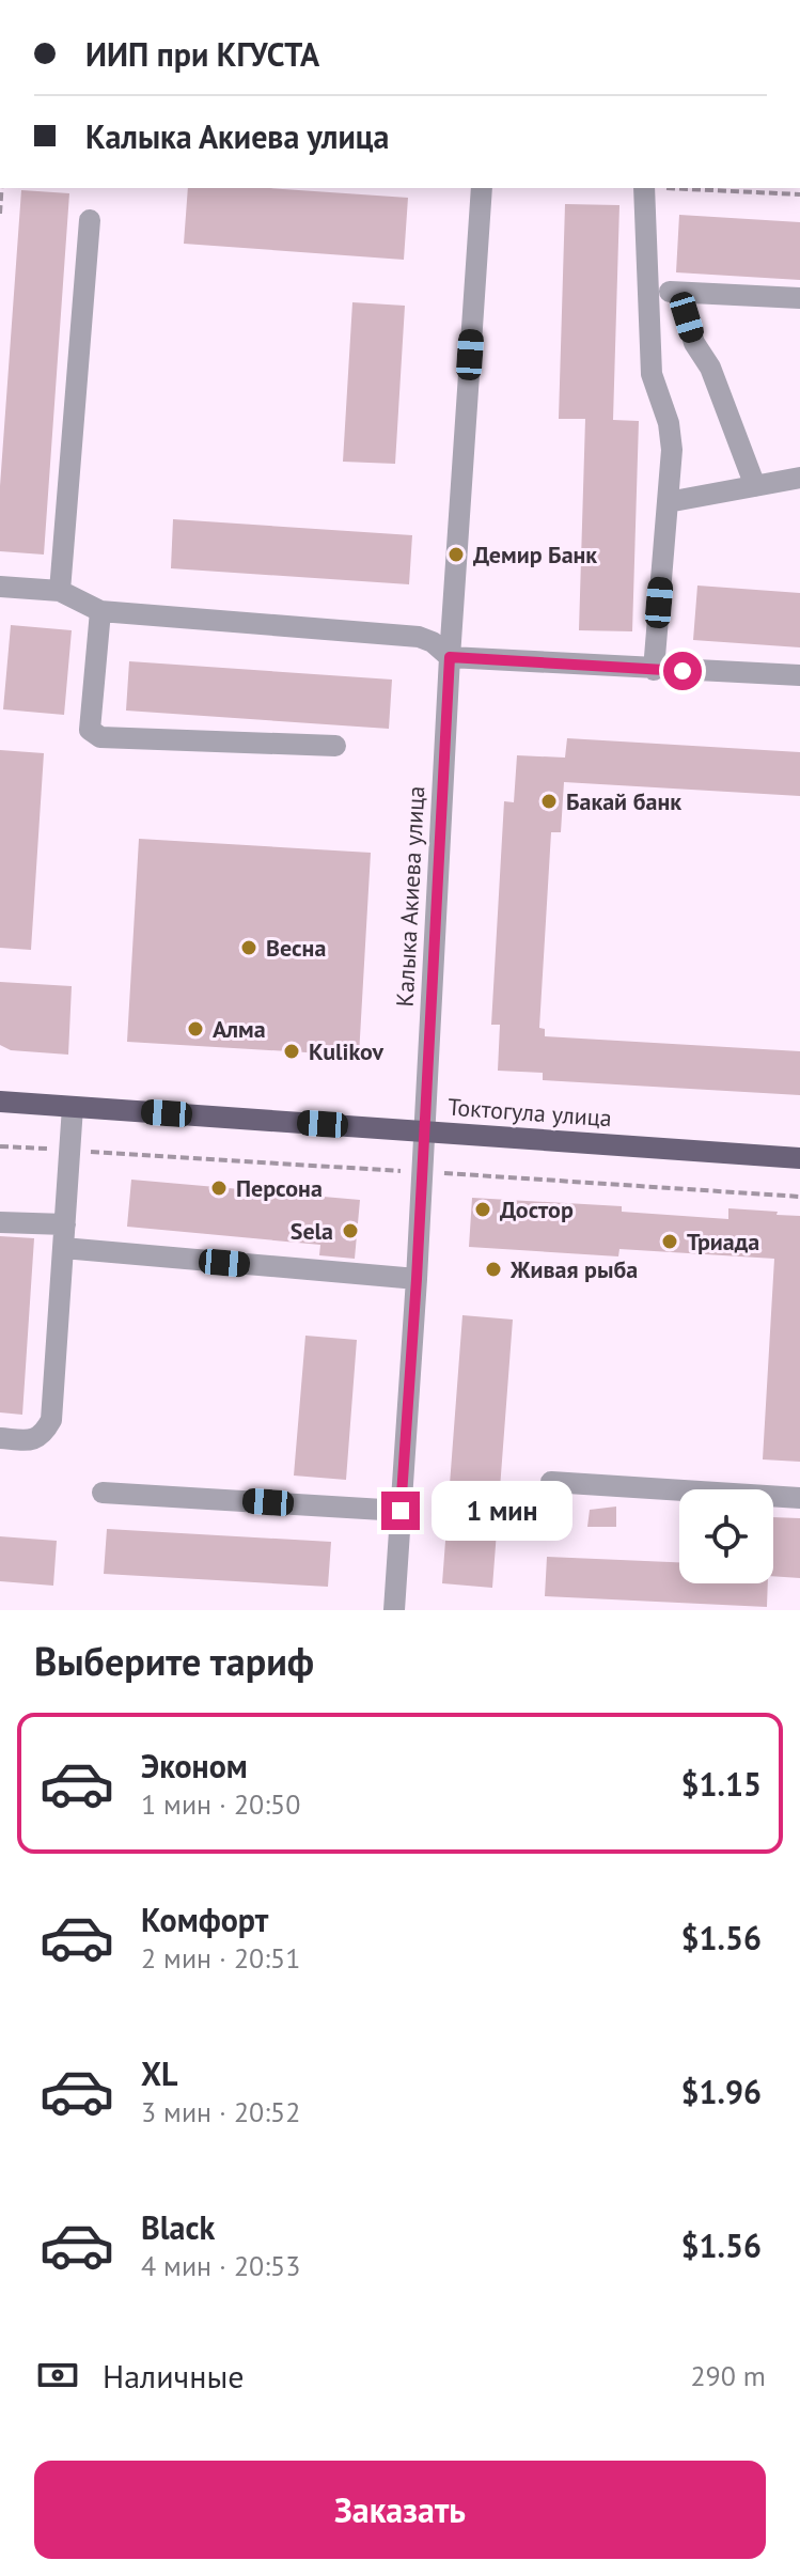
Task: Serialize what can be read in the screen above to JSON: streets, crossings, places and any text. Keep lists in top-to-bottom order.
{
  "streets": {
    "main road": ["Токтогула улица"],
    "street": ["Калыка Акиева улица"]
  },
  "crossings": [
    ["Калыка Акиева улица", "Токтогула улица"]
  ],
  "places": [
    "Демир Банк",
    "Бакай банк",
    "Весна",
    "Алма",
    "Kulikov",
    "Персона",
    "Достор",
    "Sela",
    "Триада",
    "Живая рыба"
  ],
  "page": {
    "banner": ["ИИП при КГУСТА", "Калыка Акиева улица"],
    "bubble": "1 мин",
    "heading": "Выберите тариф",
    "list": [
      {
        "name": "Эконом",
        "note": "1 мин · 20:50",
        "value": "$1.15"
      },
      {
        "name": "Комфорт",
        "note": "2 мин · 20:51",
        "value": "$1.56"
      },
      {
        "name": "XL",
        "note": "3 мин · 20:52",
        "value": "$1.96"
      },
      {
        "name": "Black",
        "note": "4 мин · 20:53",
        "value": "$1.56"
      }
    ],
    "pay": ["Наличные", "290 m"],
    "buttons": "Заказать"
  }
}
